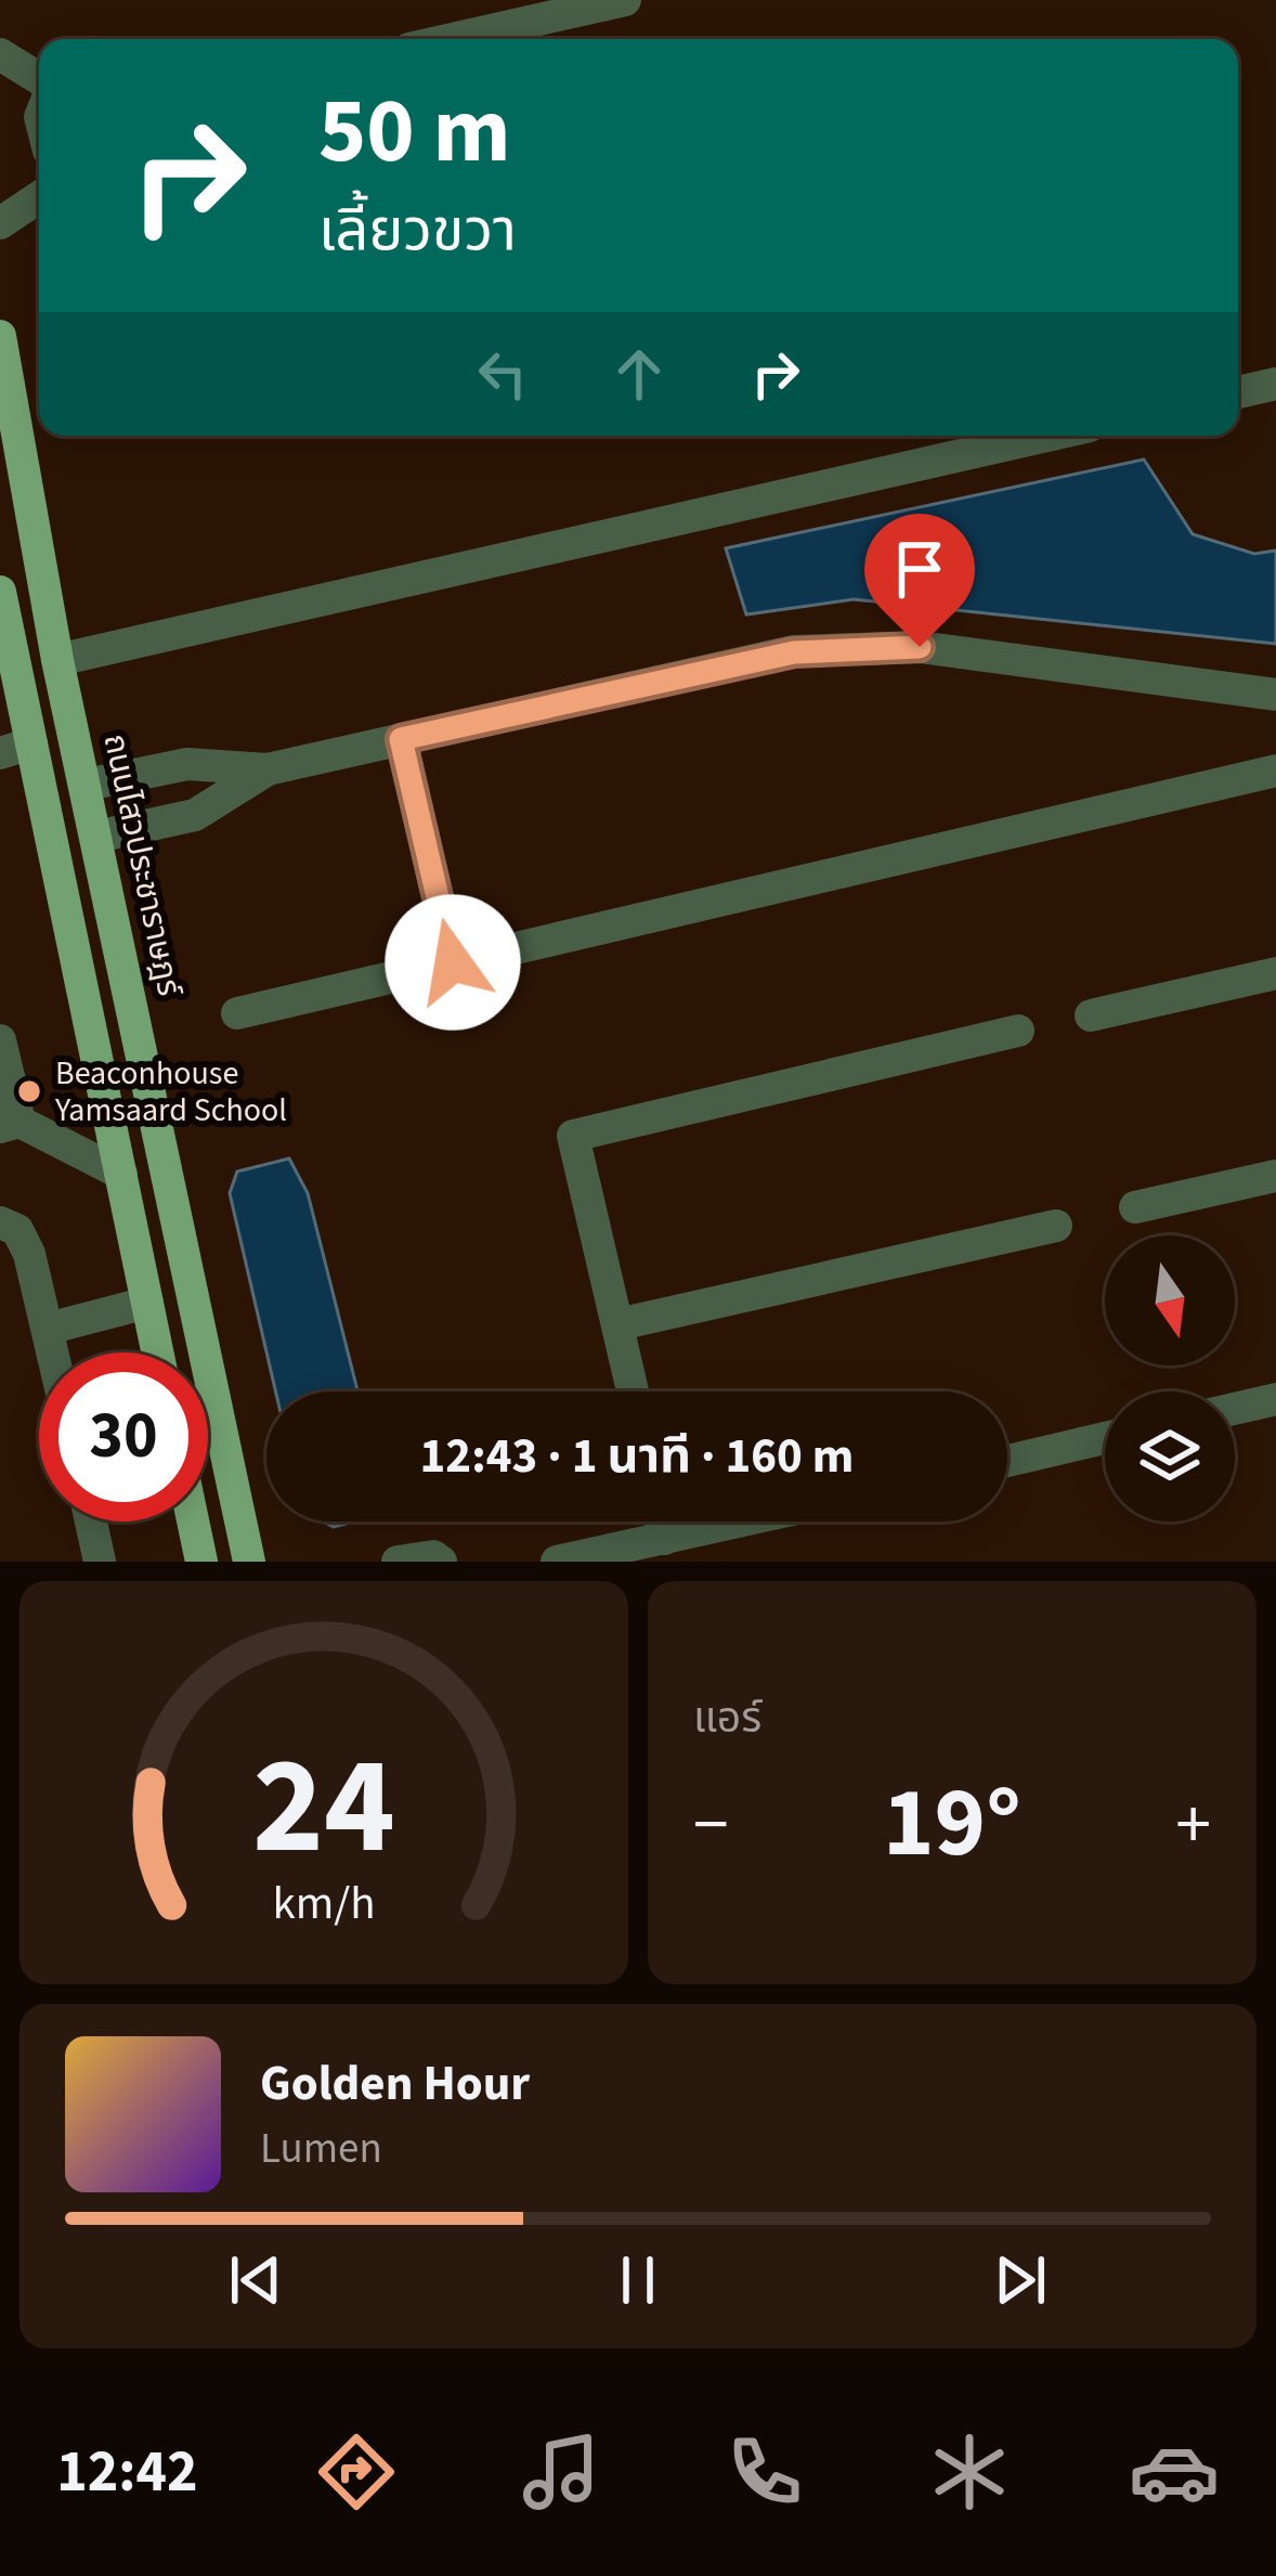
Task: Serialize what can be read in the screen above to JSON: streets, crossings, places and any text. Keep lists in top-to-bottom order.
{
  "streets": {
    "main road": ["ถนนไสวประชาราษฎร์"]
  },
  "places": ["Beaconhouse Yamsaard School"],
  "north": "bottom",
  "page": {
    "turn": ["50 m", "เลี้ยวขวา"],
    "limit": "30",
    "trip": "12:43 · 1 นาที · 160 m",
    "tile": "แอร์",
    "heat": ["−", "19°", "+"],
    "song": ["Golden Hour", "Lumen"],
    "tabs": "12:42",
    "gauge": ["24", "km/h"]
  }
}
